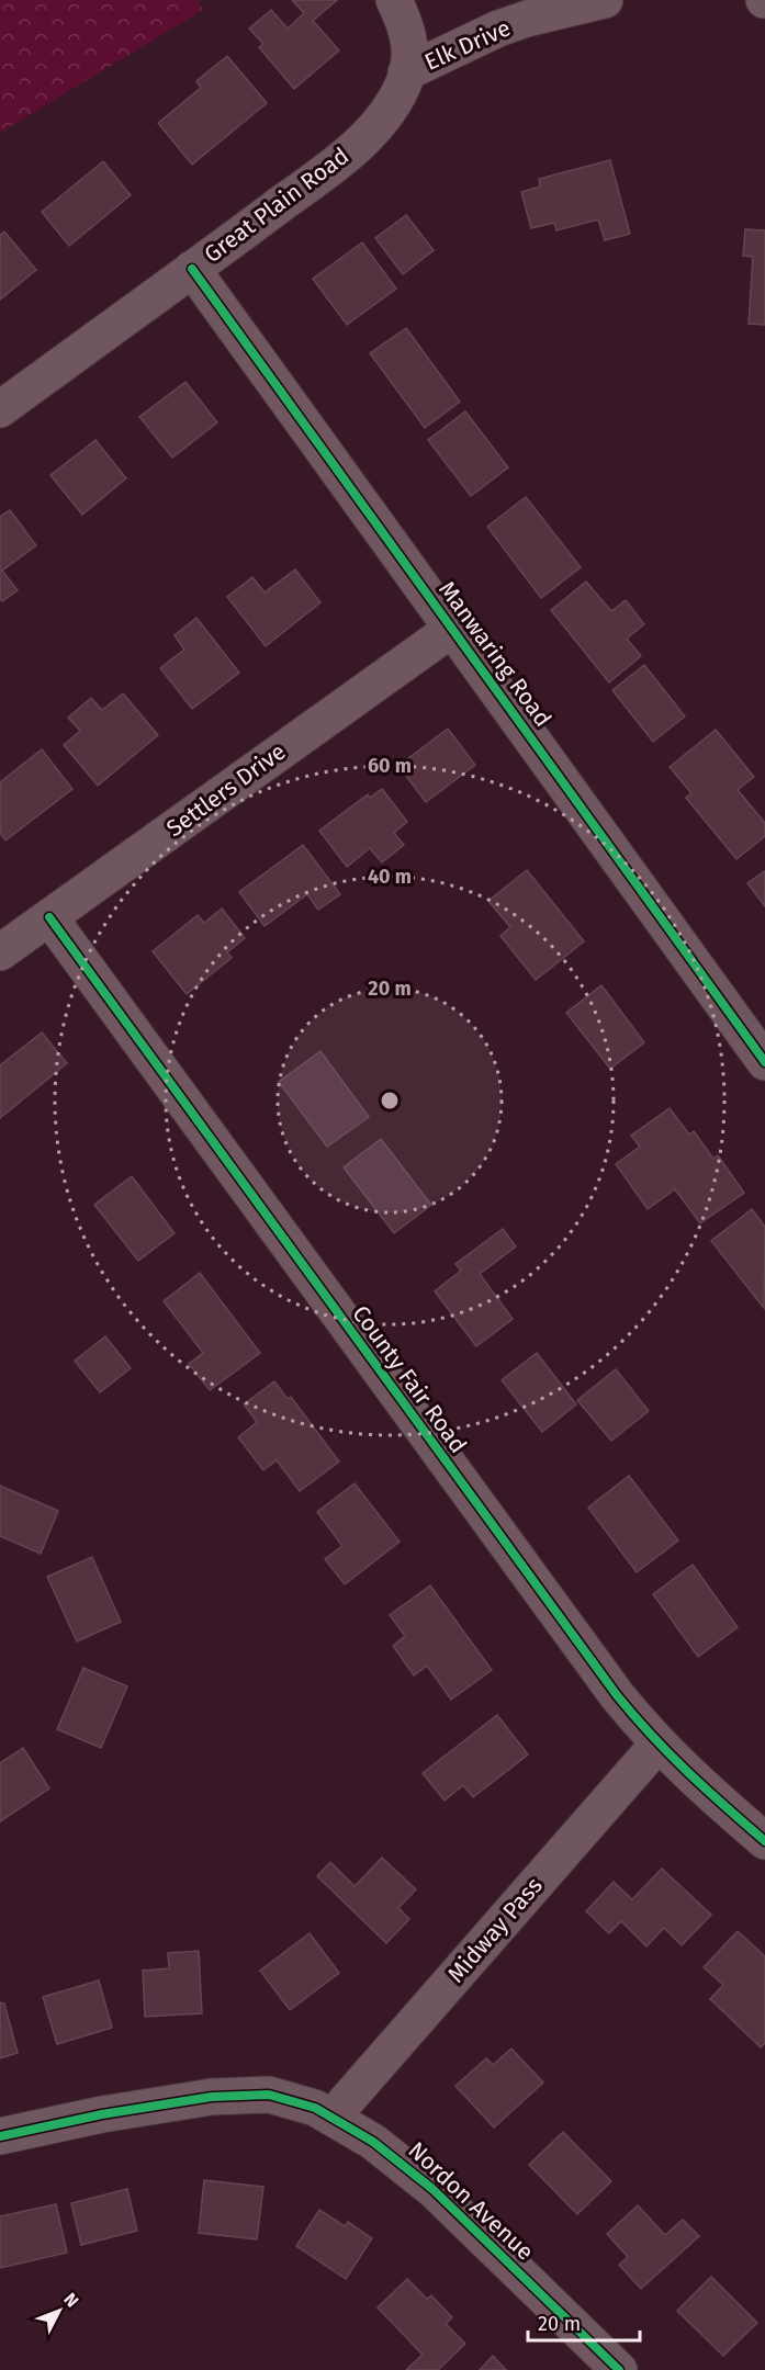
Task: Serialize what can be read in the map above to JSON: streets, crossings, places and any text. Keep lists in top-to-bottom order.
{
  "streets": {
    "street": [
      "Elk Drive",
      "Great Plain Road",
      "Manwaring Road",
      "Settlers Drive",
      "County Fair Road",
      "Midway Pass",
      "Nordon Avenue"
    ]
  },
  "crossings": [
    ["Elk Drive", "Great Plain Road"],
    ["Great Plain Road", "Manwaring Road"],
    ["Manwaring Road", "Settlers Drive"],
    ["Settlers Drive", "County Fair Road"],
    ["County Fair Road", "Midway Pass"],
    ["Midway Pass", "Nordon Avenue"]
  ],
  "scale_bar": "20 m",
  "north": "top right",
  "rings": ["60 m", "40 m", "20 m"]
}
